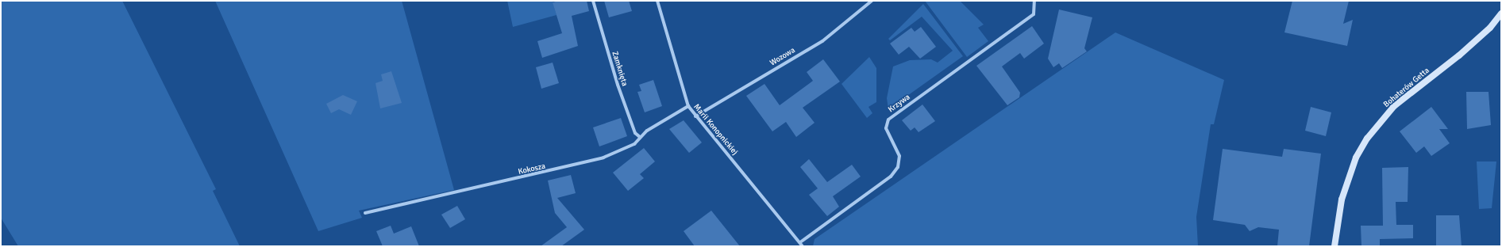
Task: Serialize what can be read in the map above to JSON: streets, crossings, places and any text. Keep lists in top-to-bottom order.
{
  "streets": {
    "main road": ["Bohaterów Getta"],
    "street": [
      "Wozowa",
      "Zamknięta",
      "Krzywa",
      "Marii Konopnickiej",
      "Kokosza"
    ]
  },
  "crossings": [
    ["Wozowa", "Marii Konopnickiej"],
    ["Zamknięta", "Kokosza"],
    ["Krzywa", "Marii Konopnickiej"],
    ["Marii Konopnickiej", "Kokosza"]
  ]
}
